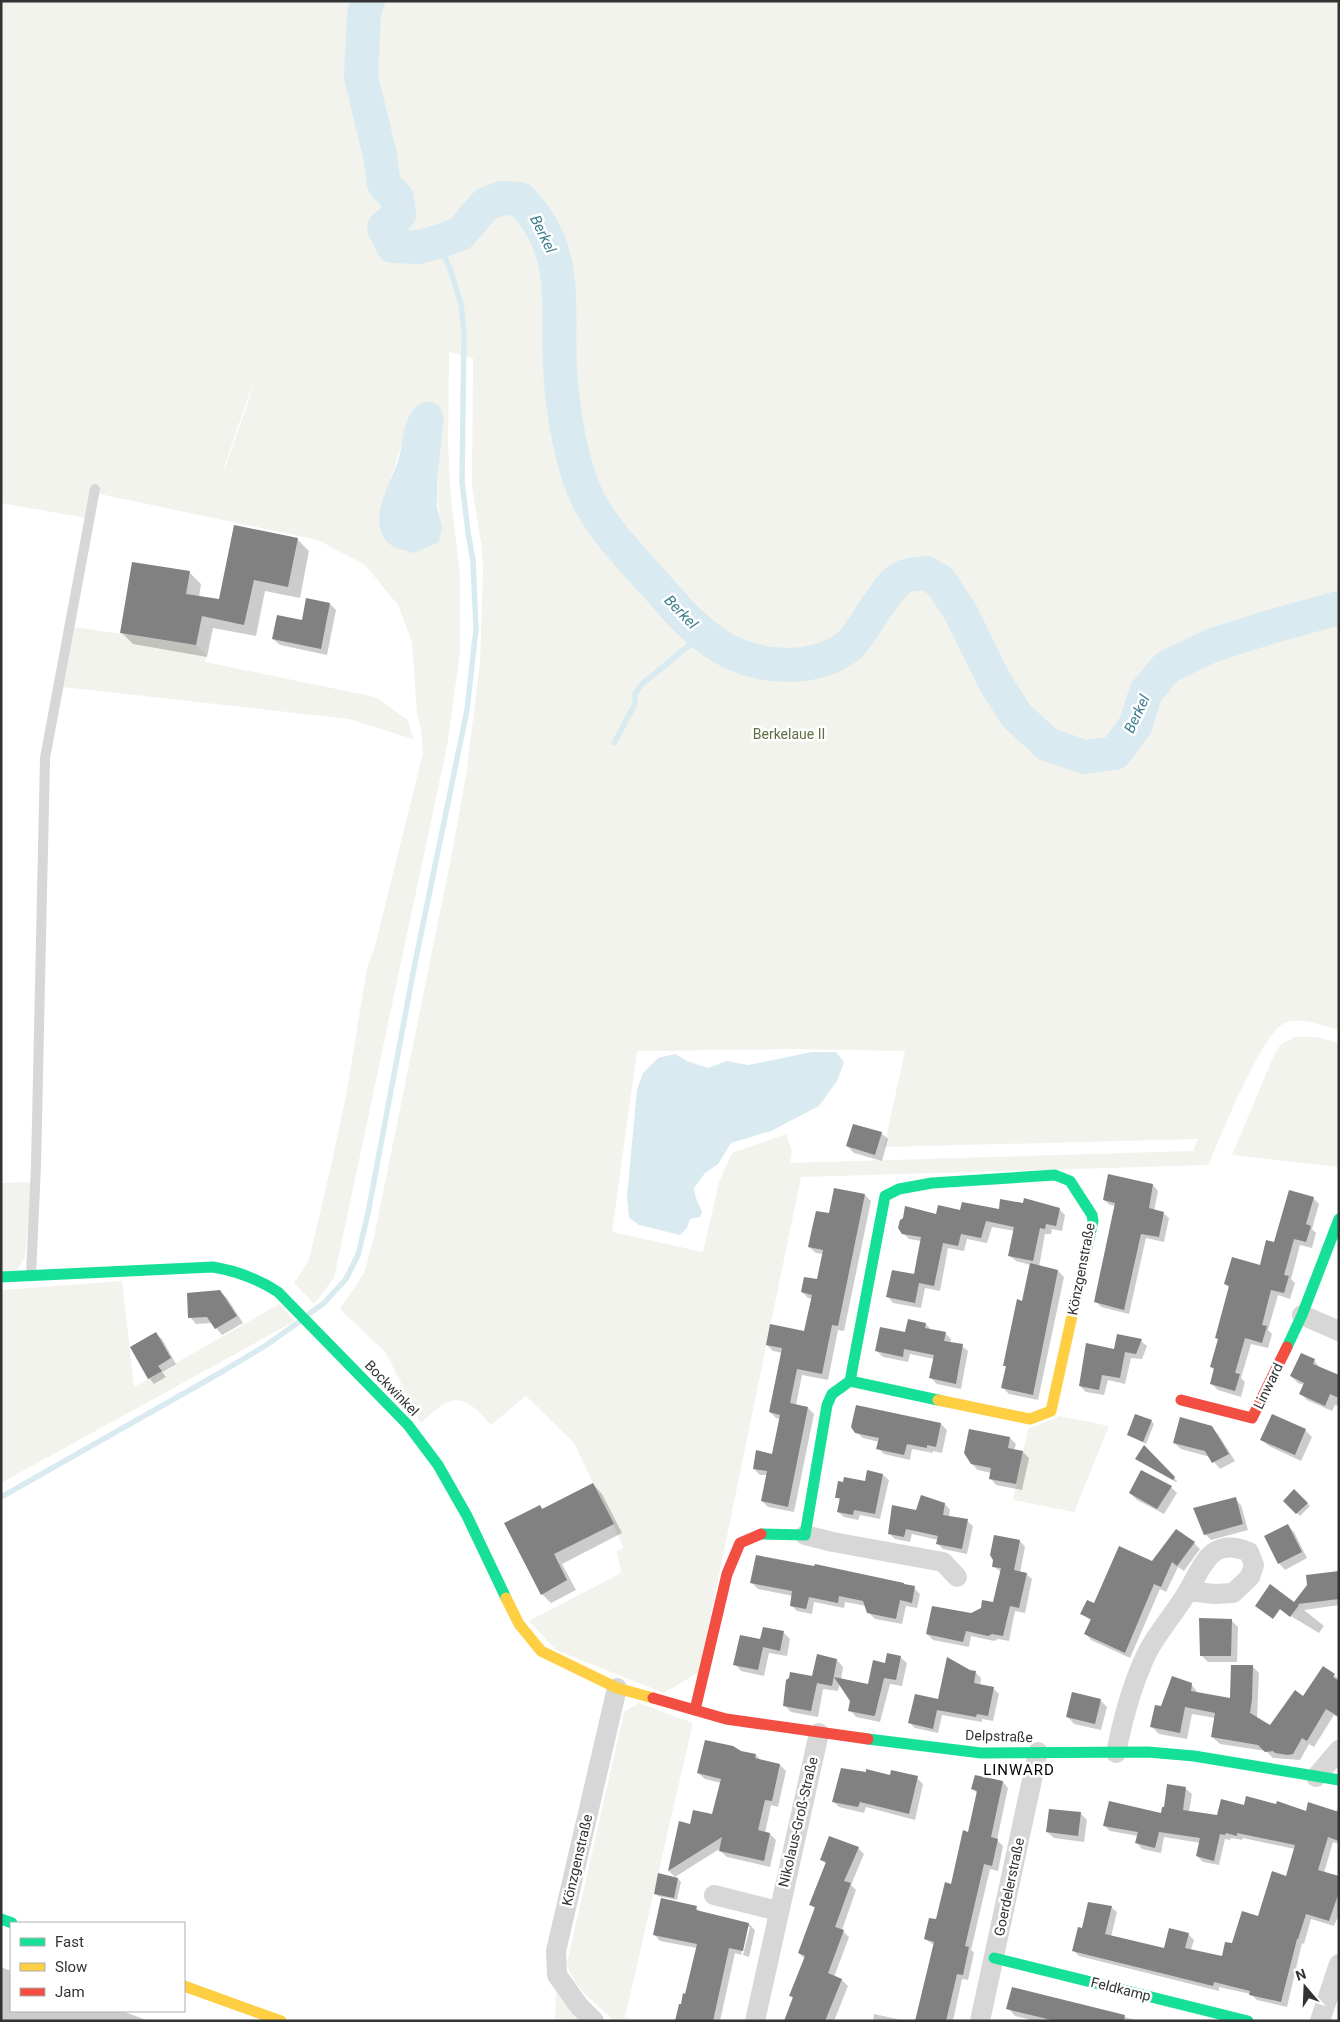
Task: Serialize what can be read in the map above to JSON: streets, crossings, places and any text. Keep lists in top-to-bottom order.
{
  "streets": {
    "street": [
      "Könzgenstraße",
      "Linward",
      "Bockwinkel",
      "Delpstraße",
      "Nikolaus-Groß-Straße",
      "Goerdelerstraße",
      "Feldkamp"
    ]
  },
  "crossings": [
    ["Könzgenstraße", "Bockwinkel"],
    ["Bockwinkel", "Delpstraße"],
    ["Delpstraße", "Nikolaus-Groß-Straße"],
    ["Delpstraße", "Goerdelerstraße"],
    ["Goerdelerstraße", "Feldkamp"]
  ],
  "districts": ["LINWARD"],
  "water": ["Berkel"],
  "parks": ["Berkelaue II"],
  "legend": ["Fast", "Slow", "Jam"],
  "north": "top"
}
